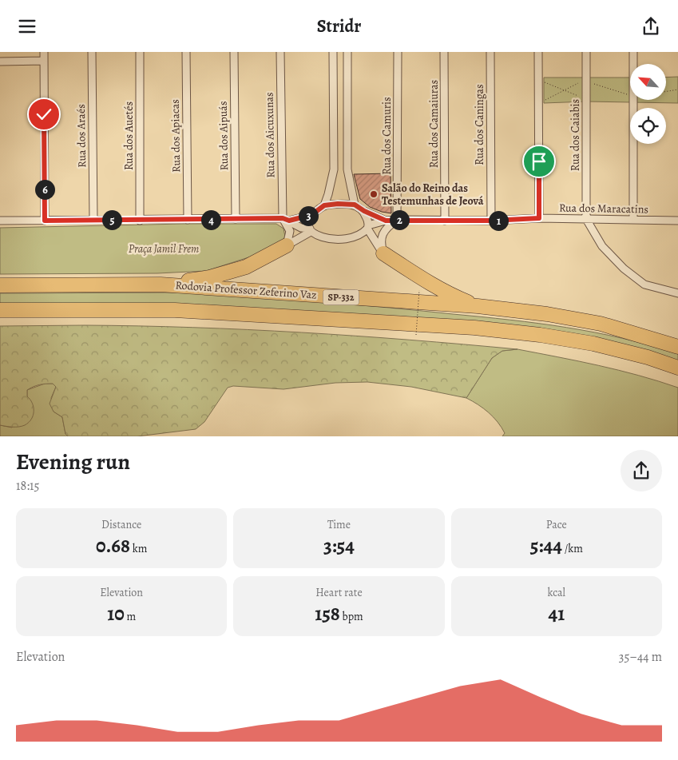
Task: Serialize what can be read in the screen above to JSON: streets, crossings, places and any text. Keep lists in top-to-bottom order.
{
  "streets": {
    "highway": ["Rodovia Professor Zeferino Vaz", "SP-332"],
    "street": [
      "Rua dos Camaiuras",
      "Rua dos Caningas",
      "Rua dos Aicuxunas",
      "Rua dos Caiabis",
      "Rua dos Araés",
      "Rua dos Auetés",
      "Rua dos Apiacas",
      "Rua dos Aipuás",
      "Rua dos Camuris",
      "Rua dos Maracatins"
    ]
  },
  "crossings": [
    ["Rua dos Camaiuras", "Rua dos Maracatins"],
    ["Rua dos Caningas", "Rua dos Maracatins"],
    ["Rua dos Caiabis", "Rua dos Maracatins"],
    ["Rua dos Camuris", "Rua dos Maracatins"]
  ],
  "parks": ["Praça Jamil Frem"],
  "places": ["Salão do Reino das Testemunhas de Jeová"],
  "north": "top left",
  "page": {
    "header": "Stridr",
    "pins": [
      "6",
      "3",
      "2",
      "4",
      "5",
      "1"
    ],
    "heading": ["Evening run", "18:15"],
    "stats": [
      ["Distance", "0.68 km"],
      ["Time", "3:54"],
      ["Pace", "5:44 /km"],
      ["Elevation", "10 m"],
      ["Heart rate", "158 bpm"],
      ["kcal", "41"]
    ],
    "chart": ["Elevation", "35–44 m"]
  }
}
